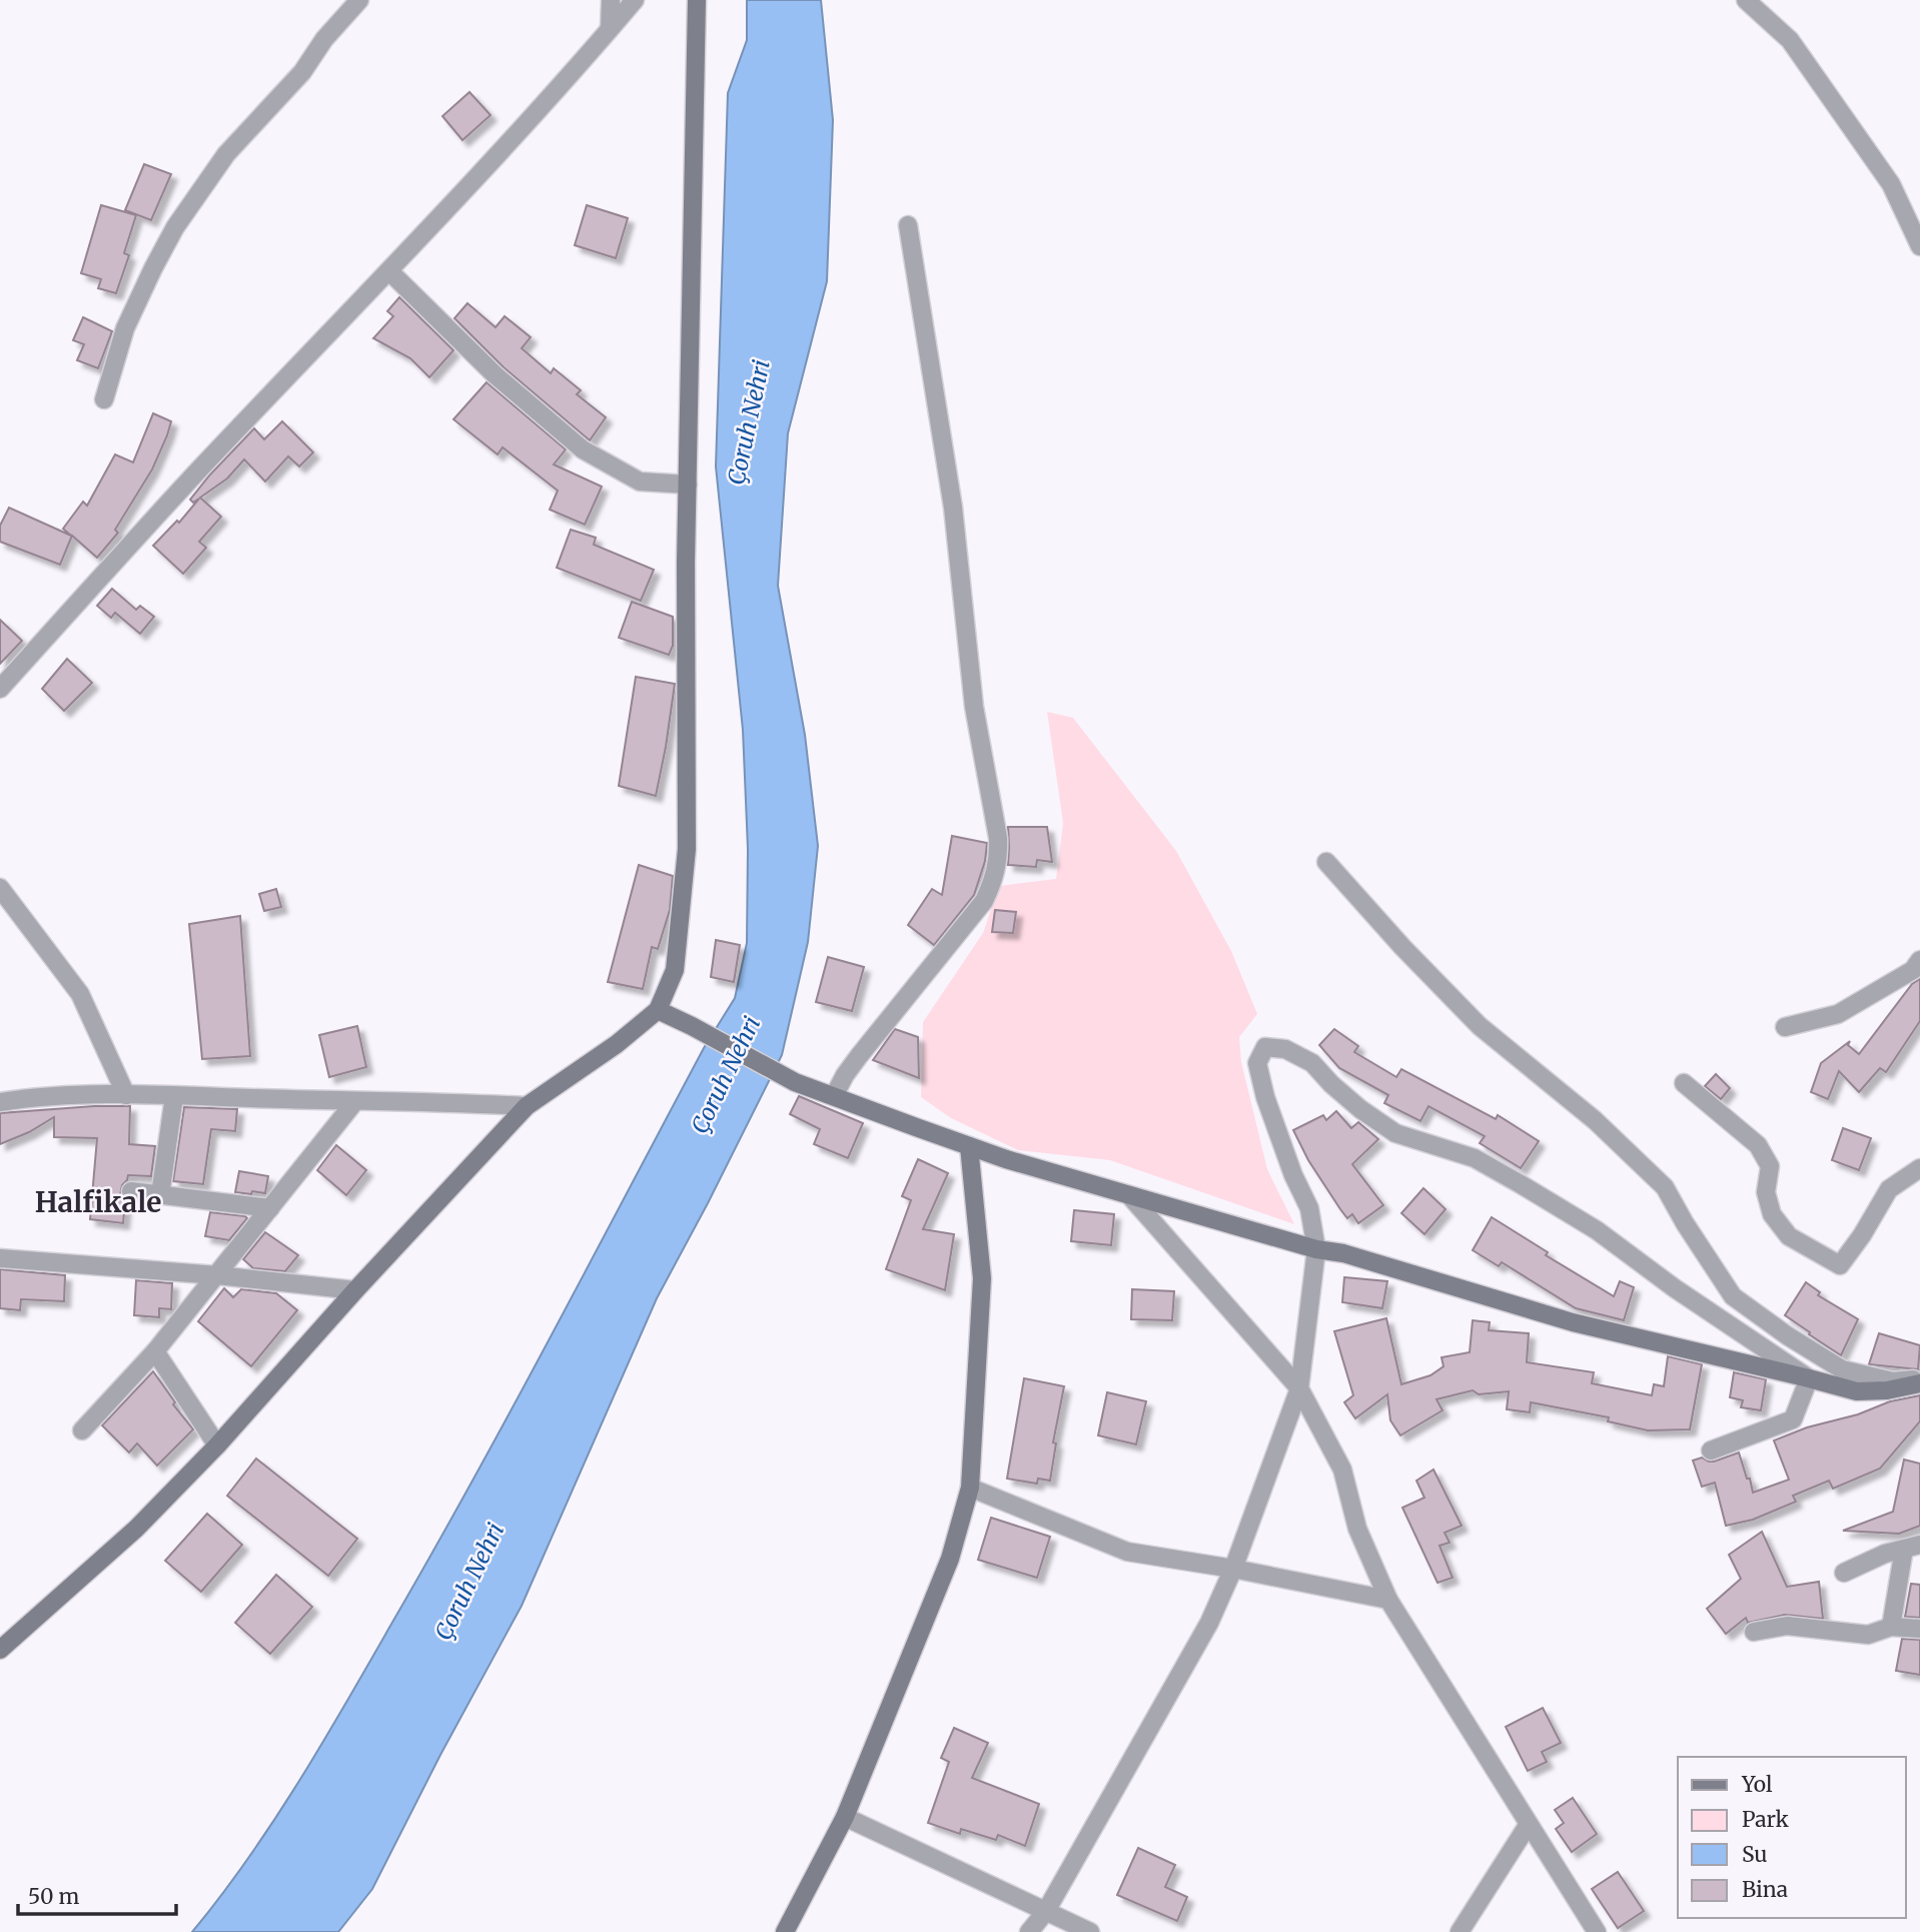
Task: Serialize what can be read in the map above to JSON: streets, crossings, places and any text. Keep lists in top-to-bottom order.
{
  "districts": ["Halfikale"],
  "water": ["Çoruh Nehri"],
  "legend": [
    "Yol",
    "Park",
    "Su",
    "Bina"
  ],
  "scale_bar": "50 m"
}
